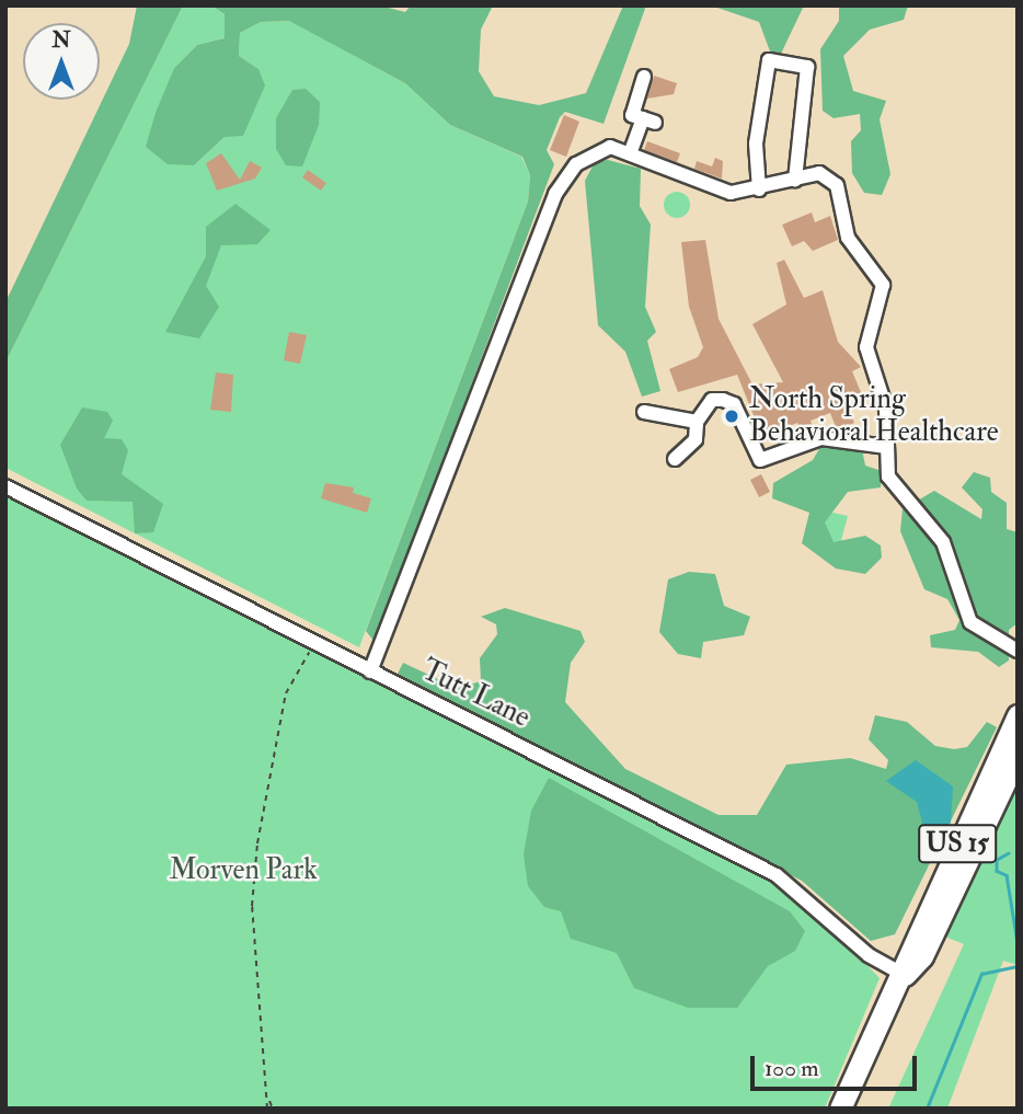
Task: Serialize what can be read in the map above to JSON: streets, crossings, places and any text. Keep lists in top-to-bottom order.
{
  "streets": {
    "highway": ["US 15"],
    "street": ["Tutt Lane"]
  },
  "crossings": [
    ["Tutt Lane", "US 15"]
  ],
  "parks": ["Morven Park"],
  "places": ["North Spring Behavioral Healthcare"],
  "scale_bar": "100 m",
  "north": "top"
}
